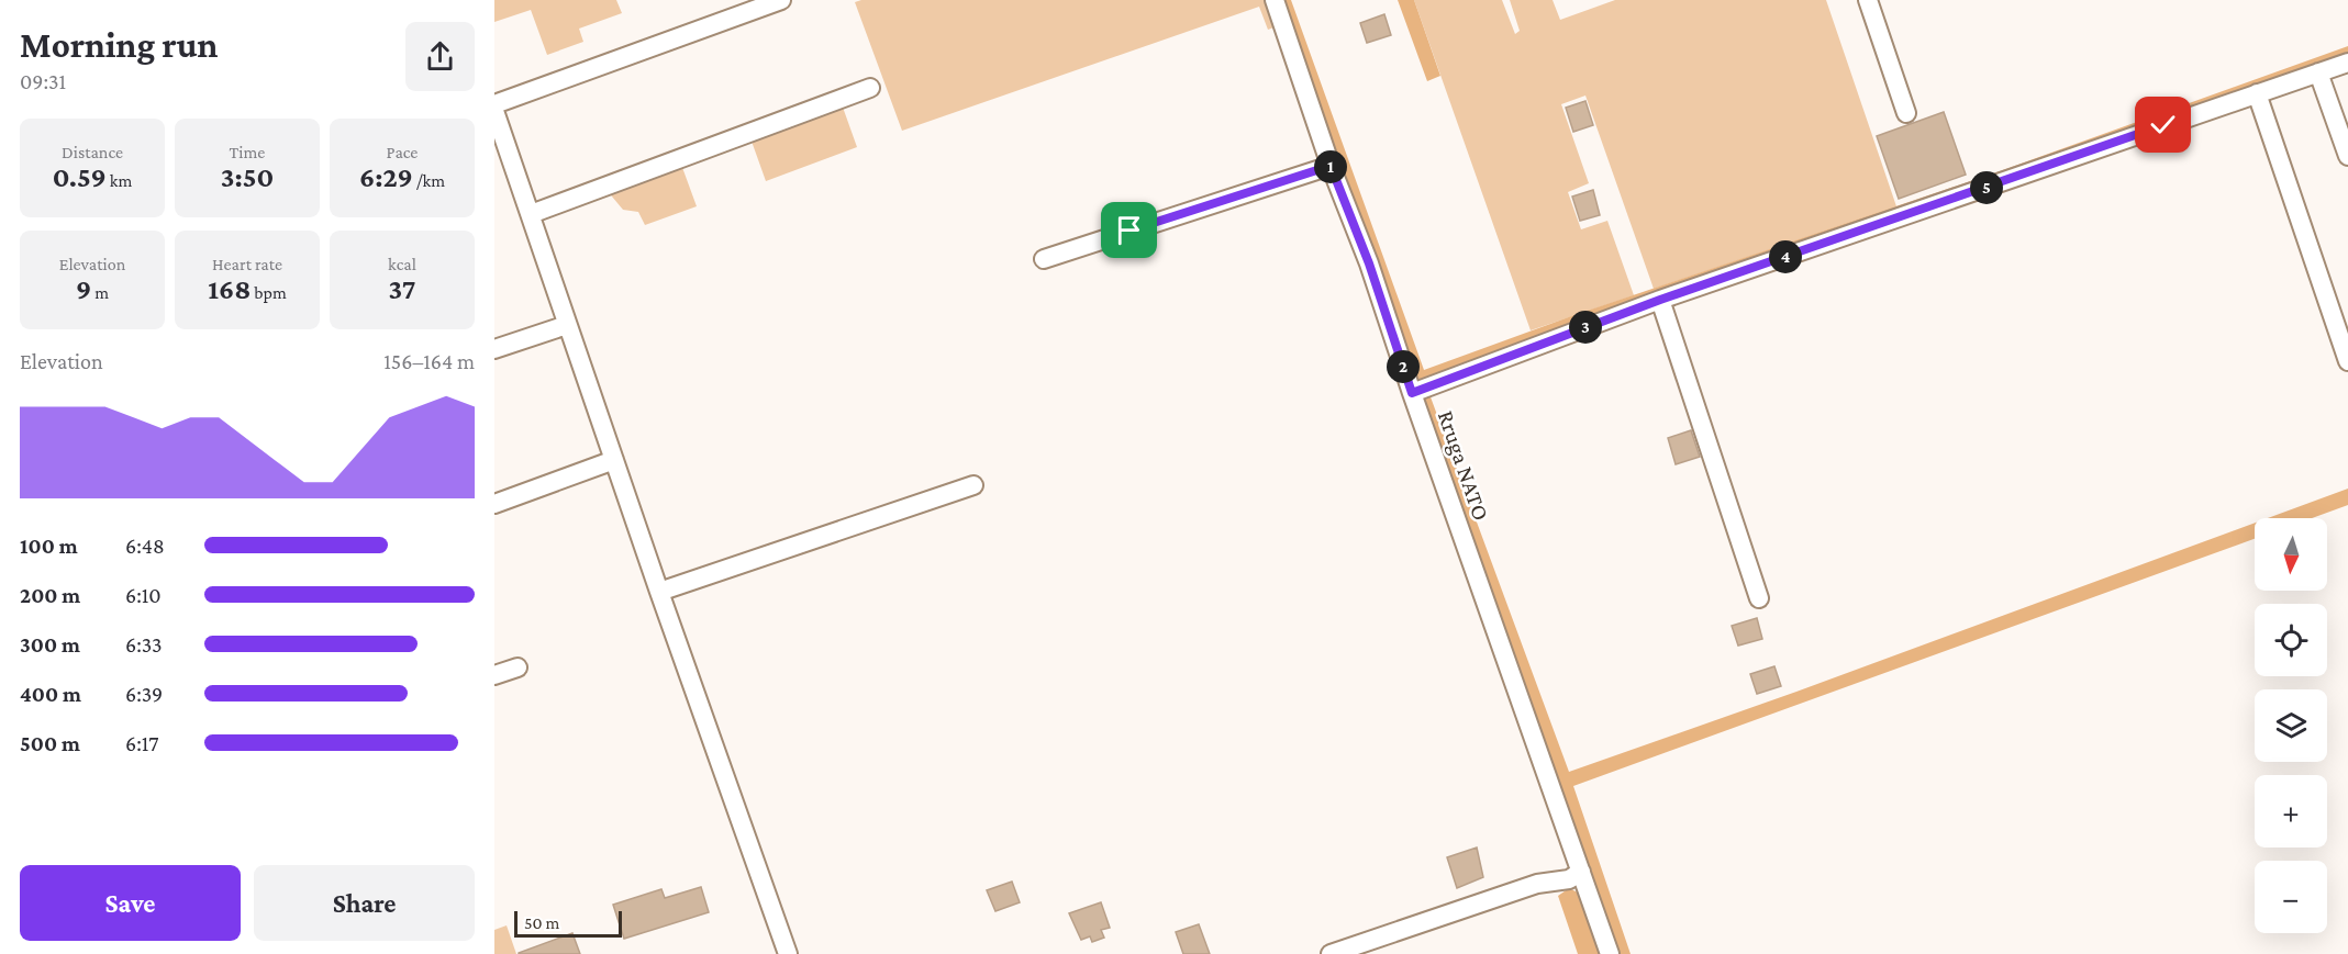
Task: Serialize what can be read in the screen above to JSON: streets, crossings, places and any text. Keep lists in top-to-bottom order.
{
  "streets": {
    "street": ["Rruga NATO"]
  },
  "scale_bar": "50 m",
  "north": "bottom",
  "page": {
    "heading": ["Morning run", "09:31"],
    "stats": [
      ["Distance", "0.59 km"],
      ["Time", "3:50"],
      ["Pace", "6:29 /km"],
      ["Elevation", "9 m"],
      ["Heart rate", "168 bpm"],
      ["kcal", "37"]
    ],
    "pins": [
      "1",
      "5",
      "4",
      "3",
      "2"
    ],
    "chart": ["Elevation", "156–164 m"],
    "map_buttons": ["+", "−"],
    "list": [
      {
        "name": "100 m",
        "note": "6:48"
      },
      {
        "name": "200 m",
        "note": "6:10"
      },
      {
        "name": "300 m",
        "note": "6:33"
      },
      {
        "name": "400 m",
        "note": "6:39"
      },
      {
        "name": "500 m",
        "note": "6:17"
      }
    ],
    "buttons": ["Save", "Share"],
    "scale": "50 m"
  }
}
